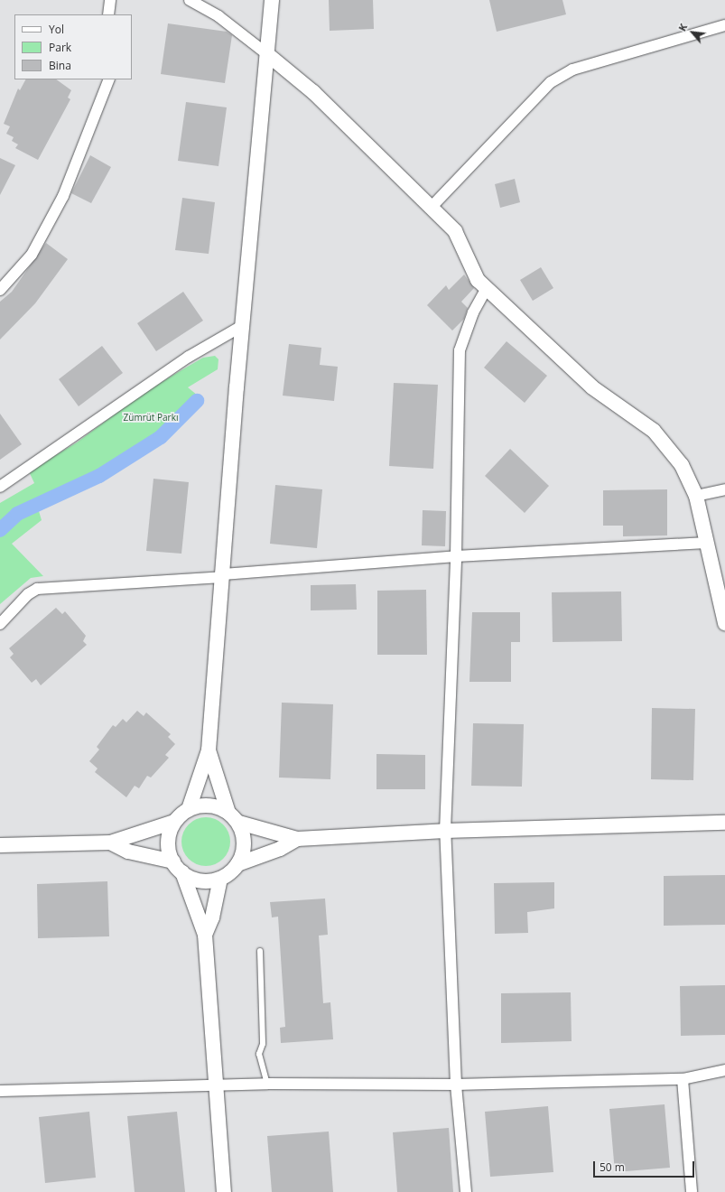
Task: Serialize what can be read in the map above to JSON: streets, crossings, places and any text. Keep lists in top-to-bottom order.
{
  "parks": ["Zümrüt Parkı"],
  "legend": ["Yol", "Park", "Bina"],
  "scale_bar": "50 m",
  "north": "top left"
}
